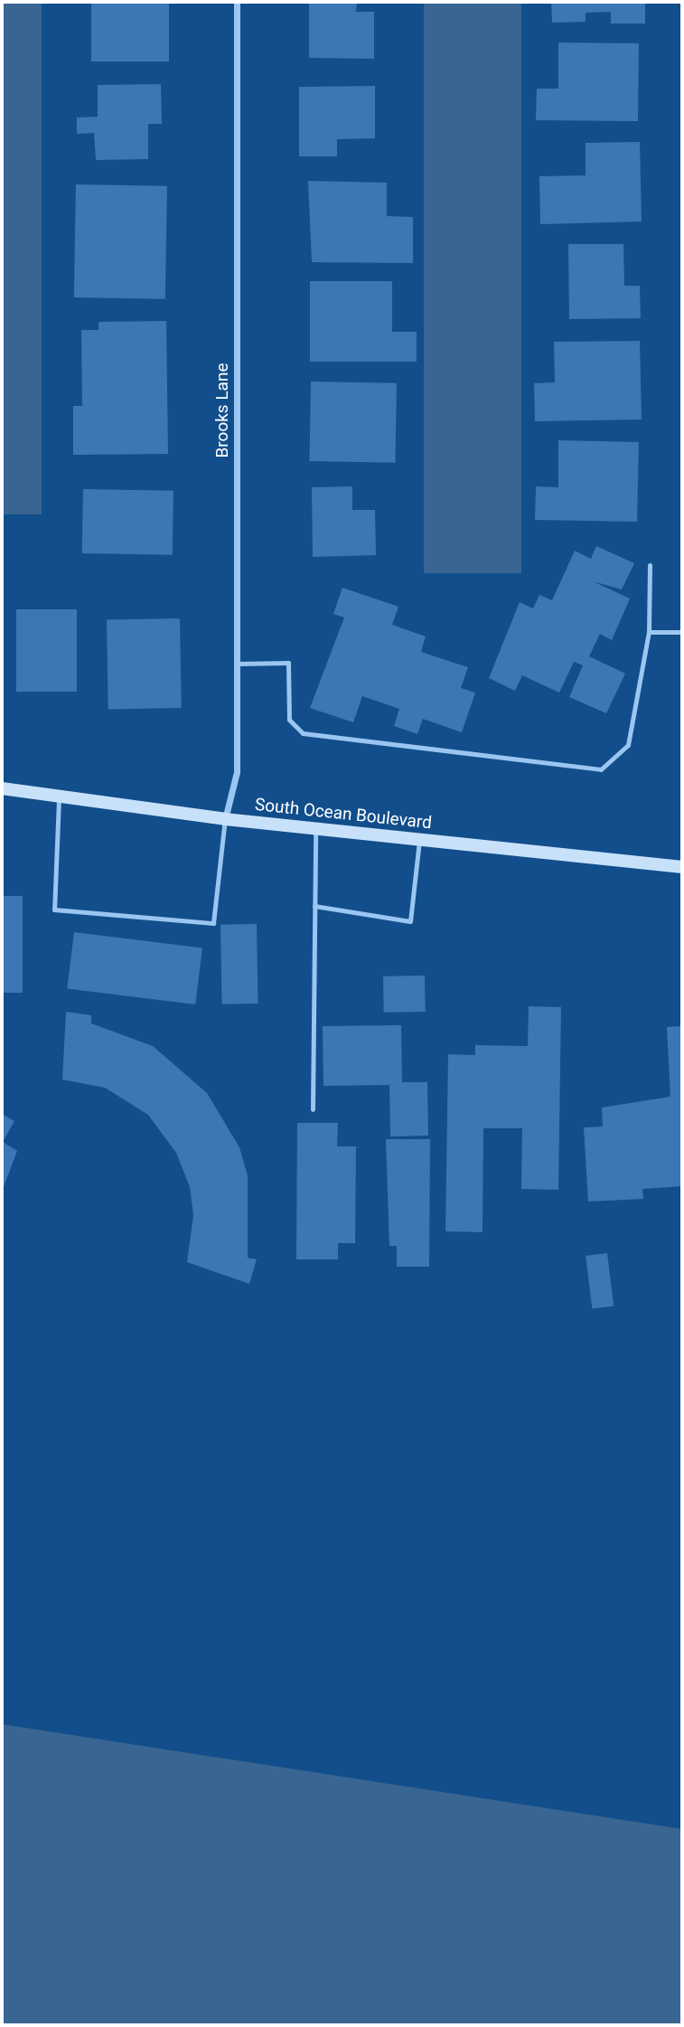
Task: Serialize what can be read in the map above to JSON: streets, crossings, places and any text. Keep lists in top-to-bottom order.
{
  "streets": {
    "main road": ["South Ocean Boulevard"],
    "street": ["Brooks Lane"]
  },
  "crossings": [
    ["Brooks Lane", "South Ocean Boulevard"]
  ]
}
